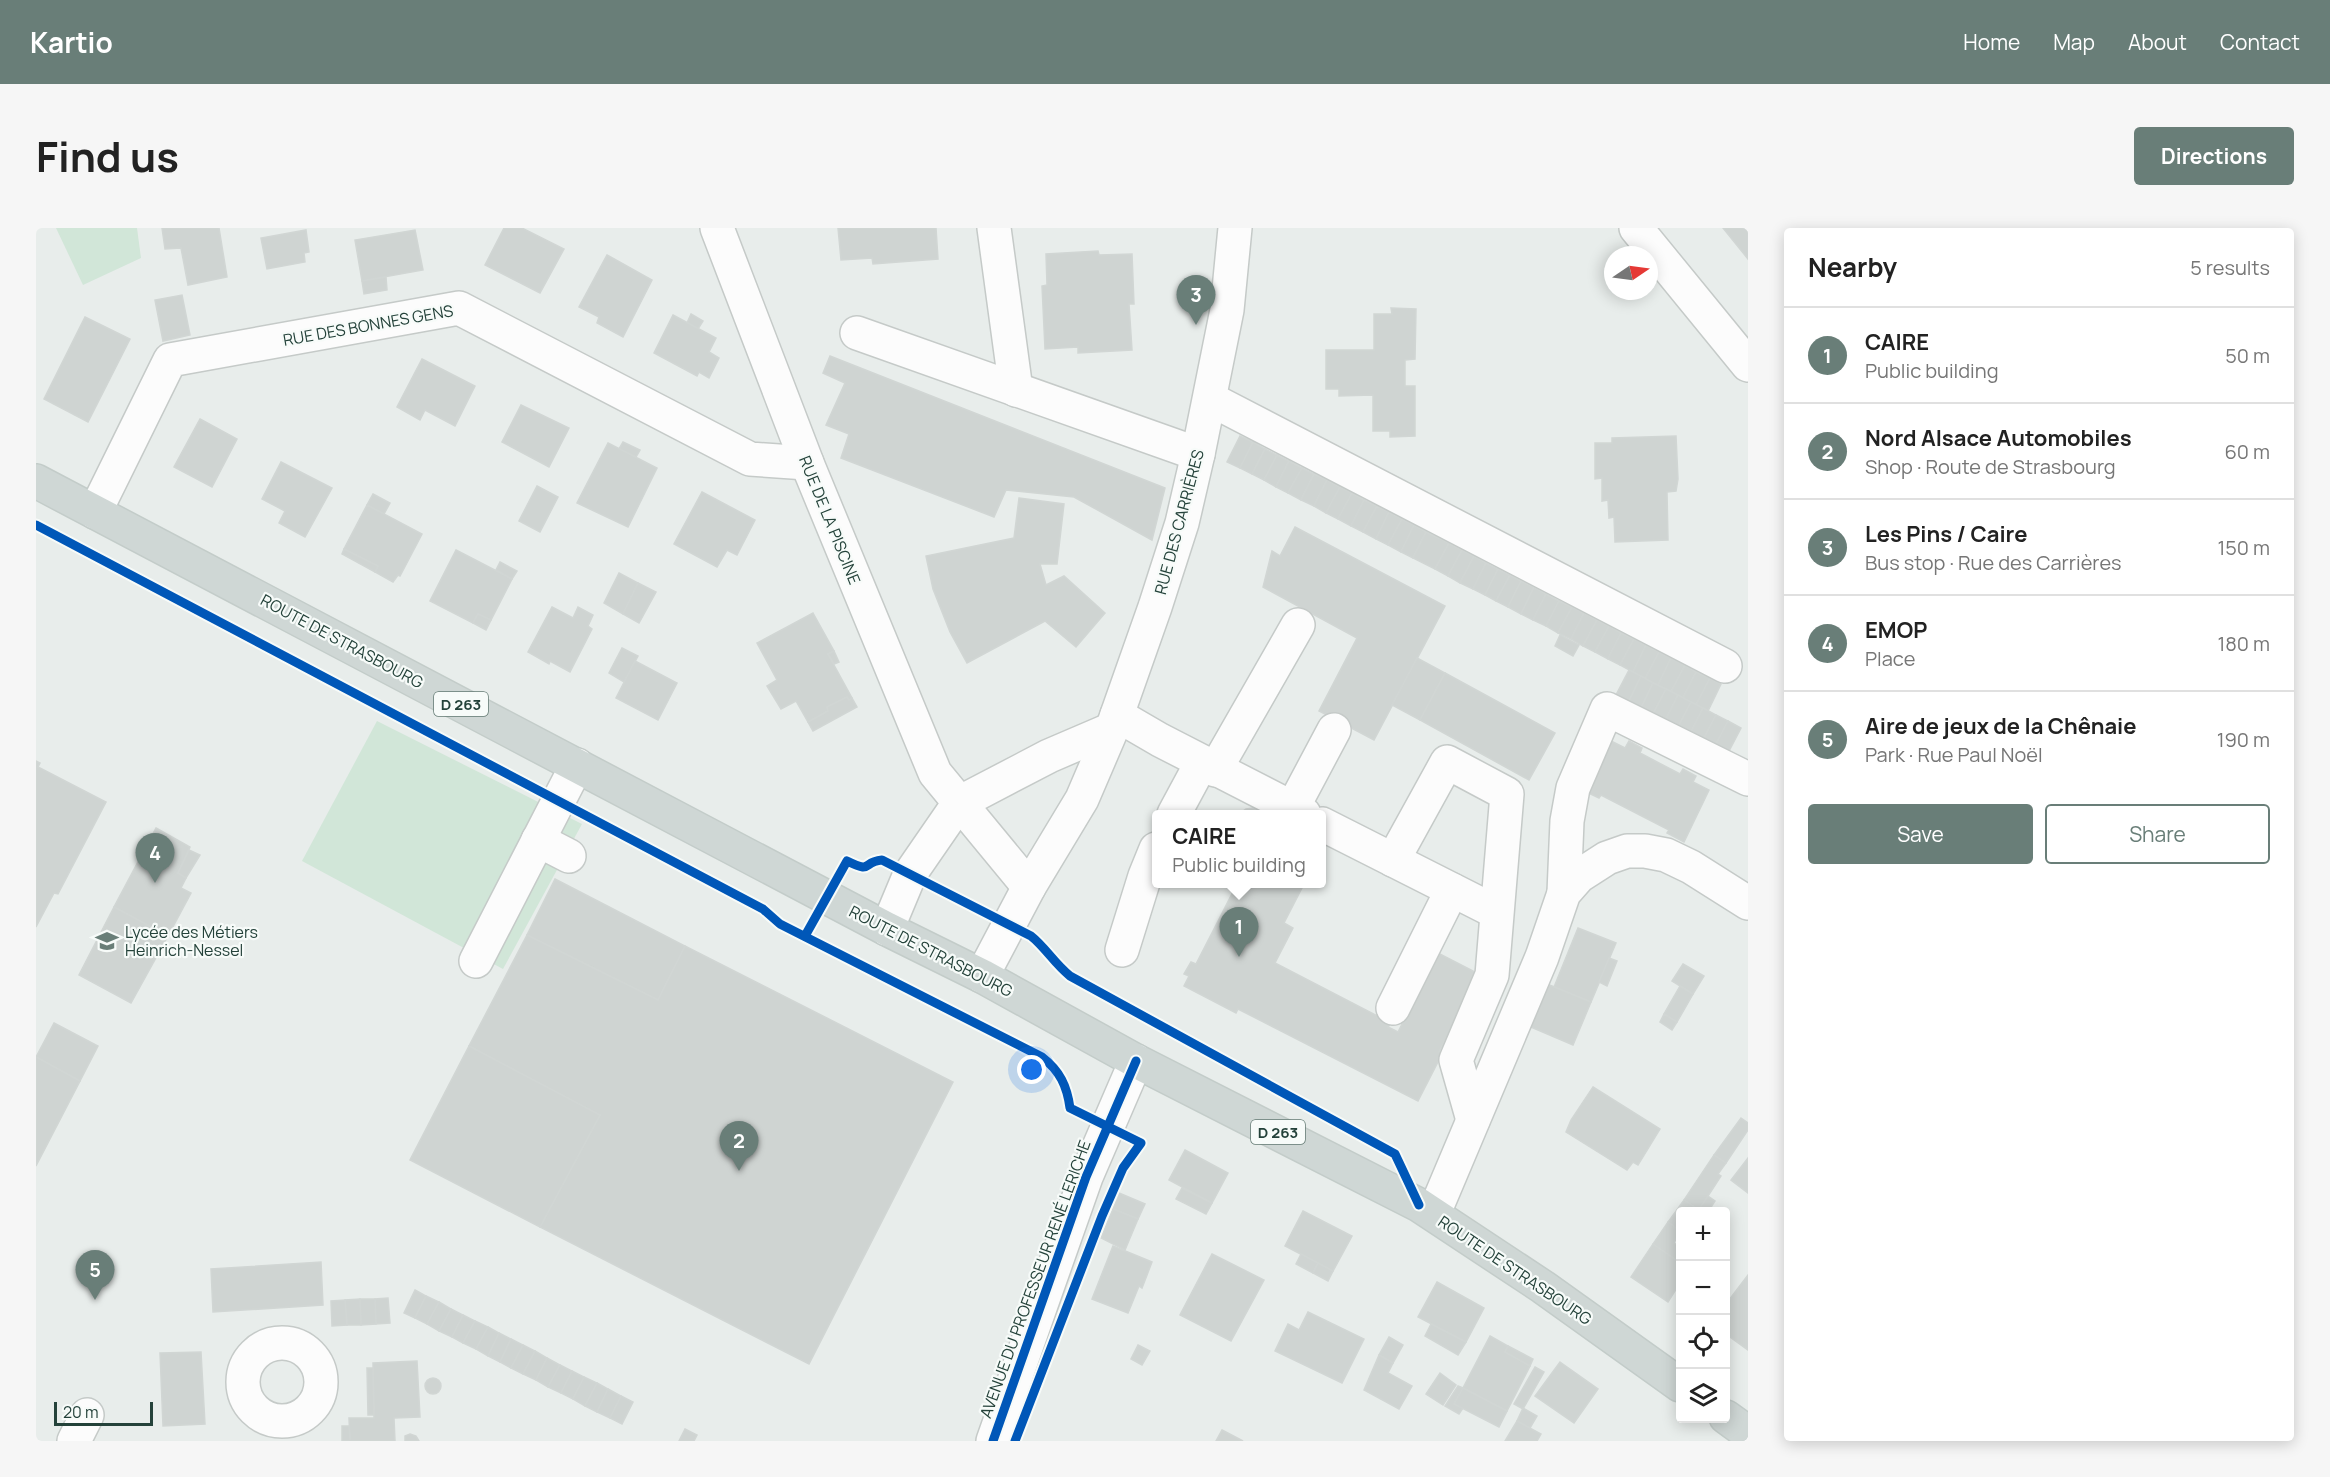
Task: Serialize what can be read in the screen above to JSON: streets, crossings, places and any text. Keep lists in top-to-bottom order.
{
  "streets": {
    "main road": ["ROUTE DE STRASBOURG", "D 263"],
    "street": [
      "RUE DES BONNES GENS",
      "RUE DE LA PISCINE",
      "RUE DES CARRIÈRES",
      "AVENUE DU PROFESSEUR RENÉ LERICHE"
    ]
  },
  "crossings": [
    ["RUE DES BONNES GENS", "RUE DE LA PISCINE"],
    ["RUE DES BONNES GENS", "ROUTE DE STRASBOURG"],
    ["RUE DE LA PISCINE", "RUE DES CARRIÈRES"],
    ["RUE DES CARRIÈRES", "ROUTE DE STRASBOURG"],
    ["ROUTE DE STRASBOURG", "AVENUE DU PROFESSEUR RENÉ LERICHE"]
  ],
  "places": {
    "school or university": ["Lycée des Métiers Heinrich-Nessel"]
  },
  "scale_bar": "20 m",
  "north": "right",
  "page": {
    "header": "Kartio",
    "nav": [
      "Home",
      "Map",
      "About",
      "Contact"
    ],
    "title": "Find us",
    "buttons": [
      "Directions",
      ["Save", "Share"]
    ],
    "heading": ["Nearby", "5 results"],
    "pins": [
      "3",
      "4",
      "1",
      "2",
      "5"
    ],
    "list": [
      {
        "mark": "1",
        "name": "CAIRE",
        "note": "Public building",
        "value": "50 m"
      },
      {
        "mark": "2",
        "name": "Nord Alsace Automobiles",
        "note": "Shop · Route de Strasbourg",
        "value": "60 m"
      },
      {
        "mark": "3",
        "name": "Les Pins / Caire",
        "note": "Bus stop · Rue des Carrières",
        "value": "150 m"
      },
      {
        "mark": "4",
        "name": "EMOP",
        "note": "Place",
        "value": "180 m"
      },
      {
        "mark": "5",
        "name": "Aire de jeux de la Chênaie",
        "note": "Park · Rue Paul Noël",
        "value": "190 m"
      }
    ],
    "popup": ["CAIRE", "Public building"],
    "map_buttons": ["+", "−"],
    "scale": "20 m"
  }
}
